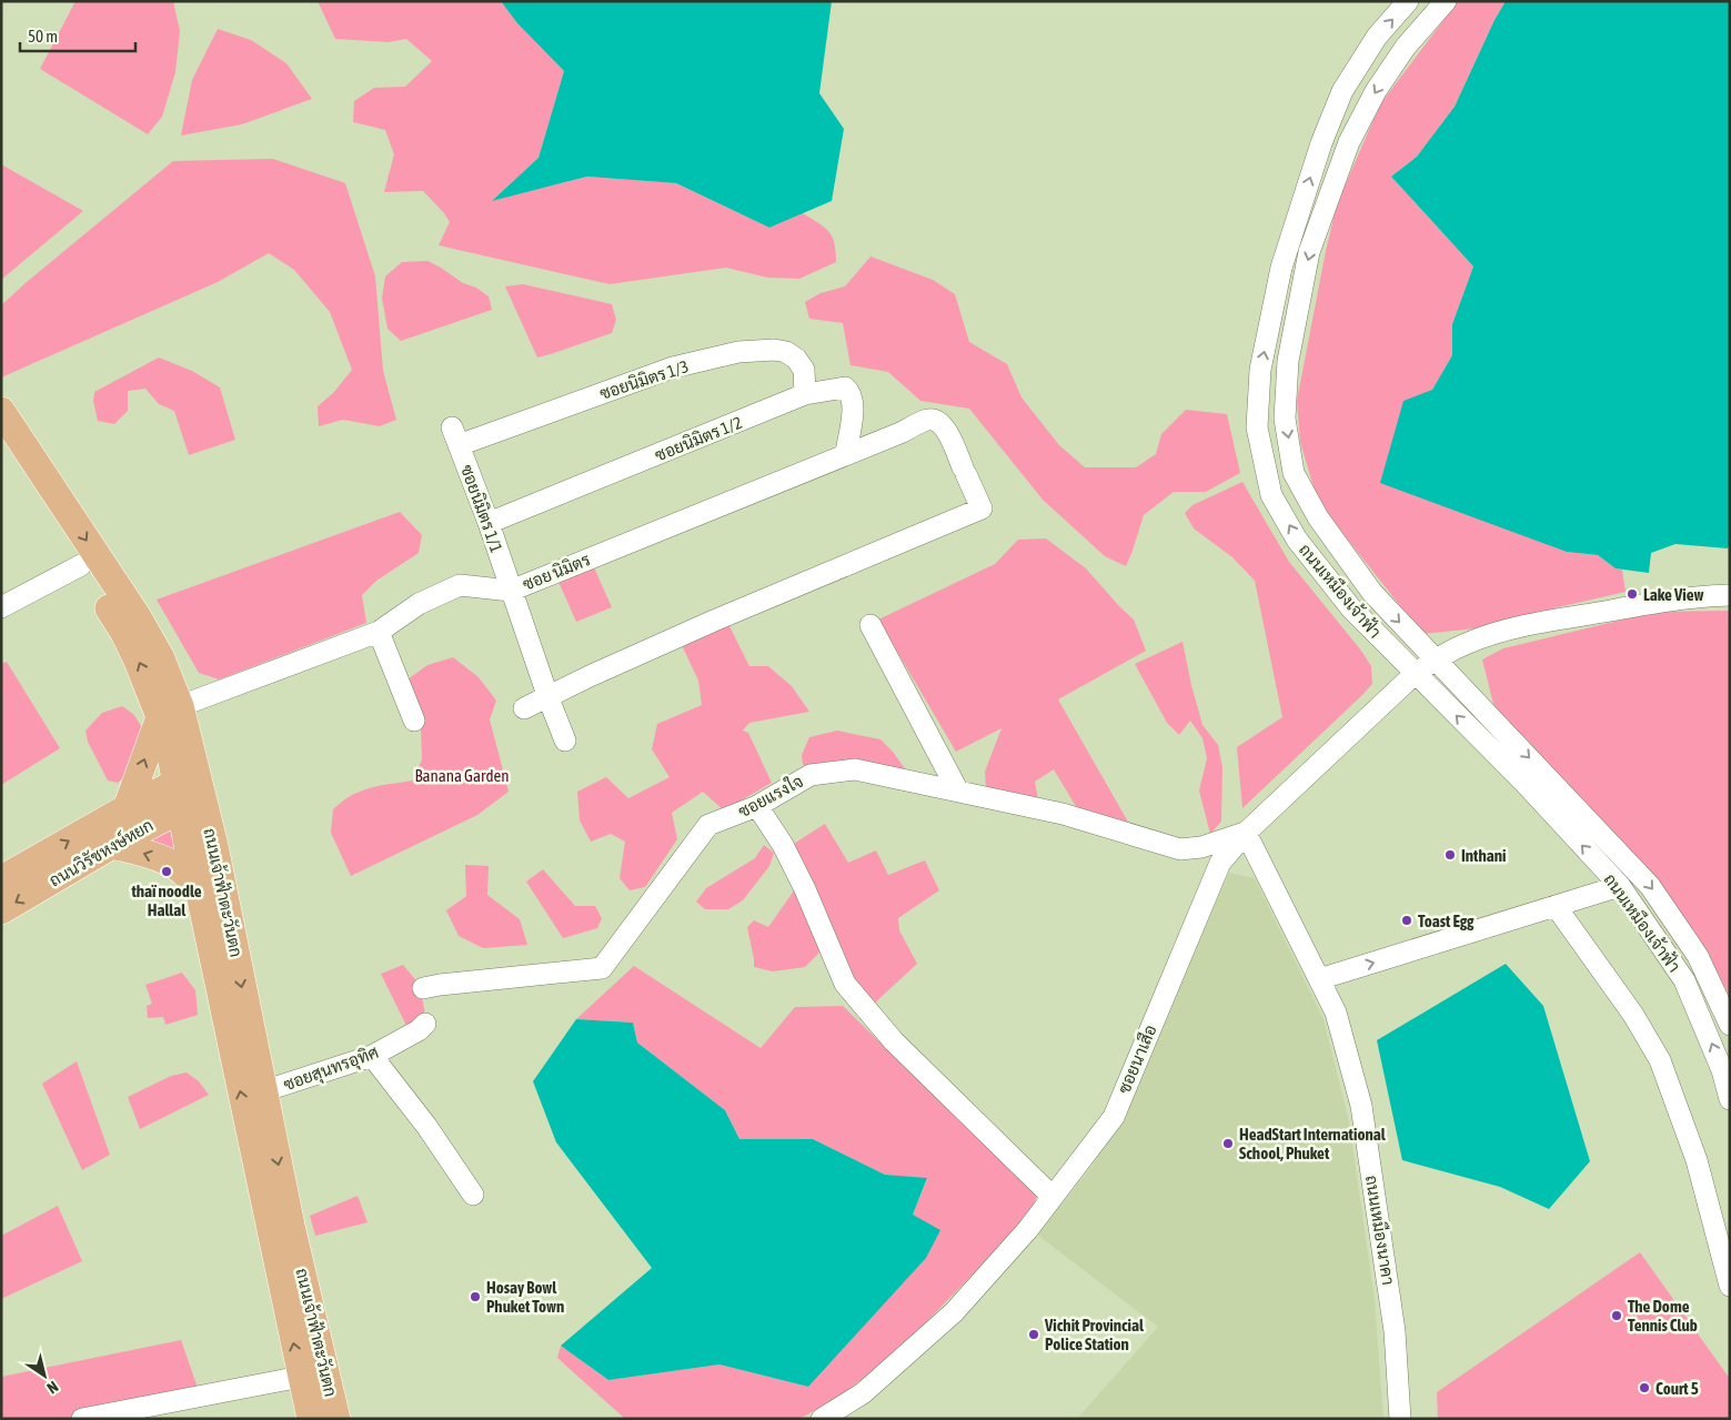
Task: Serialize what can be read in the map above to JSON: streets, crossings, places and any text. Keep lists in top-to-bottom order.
{
  "streets": {
    "main road": ["ถนนวิรัชหงษ์หยก", "ถนนเจ้าฟ้าตะวันตก"],
    "street": [
      "ซอยนิมิตร 1/3",
      "ซอยนิมิตร 1/2",
      "ซอยนิมิตร 1/1",
      "ซอย นิมิตร",
      "ถนนเหมืองเจ้าฟ้า",
      "ซอยแรงใจ",
      "ซอยนาเสือ",
      "ซอยสุนทรอุทิศ",
      "ถนนเหมืองนาคา"
    ]
  },
  "crossings": [
    ["ซอยนิมิตร 1/3", "ซอยนิมิตร 1/2"],
    ["ซอยนิมิตร 1/3", "ซอยนิมิตร 1/1"],
    ["ซอยนิมิตร 1/2", "ซอยนิมิตร 1/1"],
    ["ซอยนิมิตร 1/2", "ซอย นิมิตร"],
    ["ซอยนิมิตร 1/1", "ซอย นิมิตร"],
    ["ซอย นิมิตร", "ถนนเจ้าฟ้าตะวันตก"],
    ["ถนนเหมืองเจ้าฟ้า", "ซอยนาเสือ"],
    ["ซอยแรงใจ", "ซอยนาเสือ"],
    ["ซอยแรงใจ", "ถนนเหมืองนาคา"],
    ["ถนนวิรัชหงษ์หยก", "ถนนเจ้าฟ้าตะวันตก"],
    ["ถนนเจ้าฟ้าตะวันตก", "ซอยสุนทรอุทิศ"],
    ["ซอยนาเสือ", "ถนนเหมืองนาคา"]
  ],
  "parks": ["Banana Garden"],
  "places": [
    "Lake View",
    "Inthani",
    "thaï noodle Hallal",
    "Toast Egg",
    "HeadStart International School, Phuket",
    "Hosay Bowl Phuket Town",
    "The Dome Tennis Club",
    "Vichit Provincial Police Station",
    "Court 5"
  ],
  "scale_bar": "50 m",
  "north": "bottom right"
}
